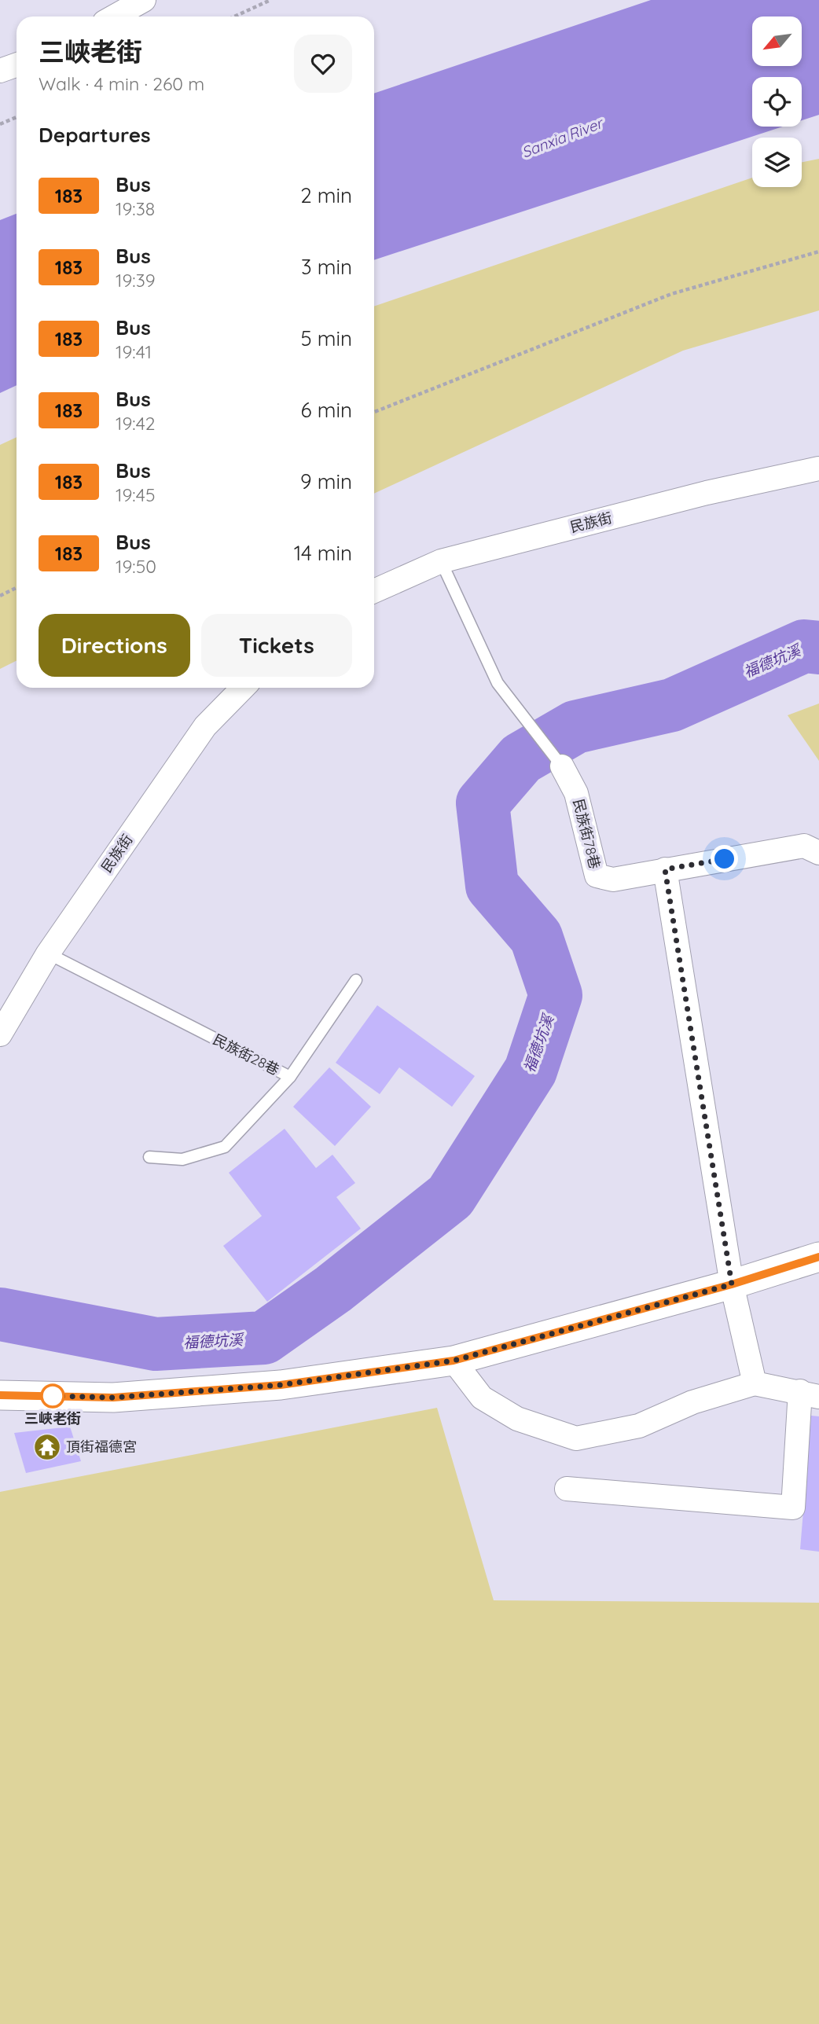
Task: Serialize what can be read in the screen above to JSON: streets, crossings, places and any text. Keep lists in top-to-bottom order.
{
  "streets": {
    "street": ["民族街", "民族街78巷"],
    "lane": ["民族街28巷"]
  },
  "crossings": [
    ["民族街", "民族街28巷"]
  ],
  "water": ["Sanxia River", "福德坑溪"],
  "places": {
    "other": ["三峽老街"],
    "temple": ["頂街福德宮"]
  },
  "lines": ["bus line 183"],
  "north": "bottom left",
  "page": {
    "heading": [
      ["三峽老街", "Walk · 4 min · 260 m"],
      "Departures"
    ],
    "list": [
      {
        "mark": "183",
        "name": "Bus",
        "note": "19:38",
        "value": "2 min"
      },
      {
        "mark": "183",
        "name": "Bus",
        "note": "19:39",
        "value": "3 min"
      },
      {
        "mark": "183",
        "name": "Bus",
        "note": "19:41",
        "value": "5 min"
      },
      {
        "mark": "183",
        "name": "Bus",
        "note": "19:42",
        "value": "6 min"
      },
      {
        "mark": "183",
        "name": "Bus",
        "note": "19:45",
        "value": "9 min"
      },
      {
        "mark": "183",
        "name": "Bus",
        "note": "19:50",
        "value": "14 min"
      }
    ],
    "buttons": ["Directions", "Tickets"]
  }
}
